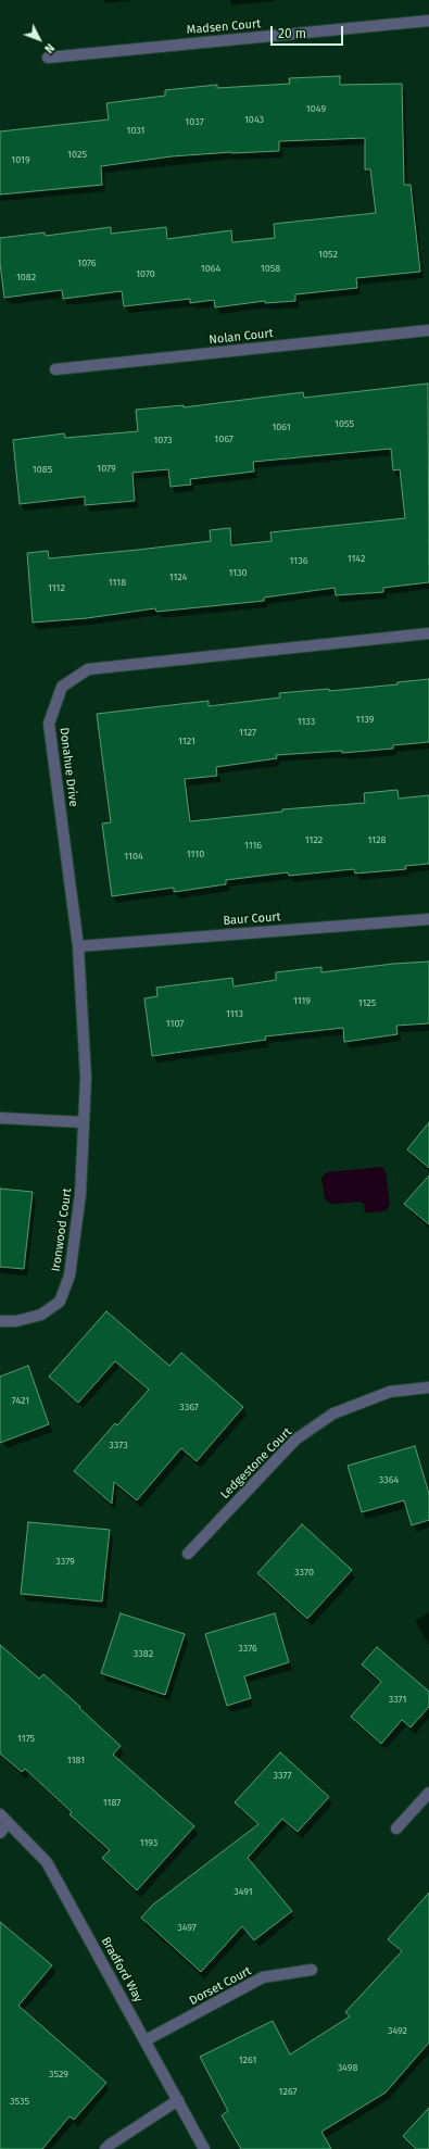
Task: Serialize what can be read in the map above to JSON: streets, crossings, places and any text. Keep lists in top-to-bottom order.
{
  "streets": {
    "street": [
      "Madsen Court",
      "Nolan Court",
      "Donahue Drive",
      "Baur Court",
      "Ironwood Court",
      "Ledgestone Court",
      "Bradford Way",
      "Dorset Court"
    ]
  },
  "crossings": [
    ["Donahue Drive", "Baur Court"],
    ["Donahue Drive", "Ironwood Court"],
    ["Bradford Way", "Dorset Court"]
  ],
  "house_numbers": [
    "1049",
    "1043",
    "1037",
    "1031",
    "1025",
    "1019",
    "1052",
    "1076",
    "1064",
    "1058",
    "1070",
    "1082",
    "1055",
    "1061",
    "1067",
    "1073",
    "1079",
    "1085",
    "1142",
    "1136",
    "1130",
    "1124",
    "1118",
    "1112",
    "1139",
    "1133",
    "1127",
    "1121",
    "1122",
    "1128",
    "1116",
    "1110",
    "1104",
    "1119",
    "1125",
    "1113",
    "1107",
    "7421",
    "3367",
    "3373",
    "3364",
    "3379",
    "3370",
    "3376",
    "3382",
    "3371",
    "1175",
    "1181",
    "3377",
    "1187",
    "1193",
    "3491",
    "3497",
    "3492",
    "1261",
    "3498",
    "3529",
    "1267",
    "3535"
  ],
  "scale_bar": "20 m",
  "north": "bottom right"
}
